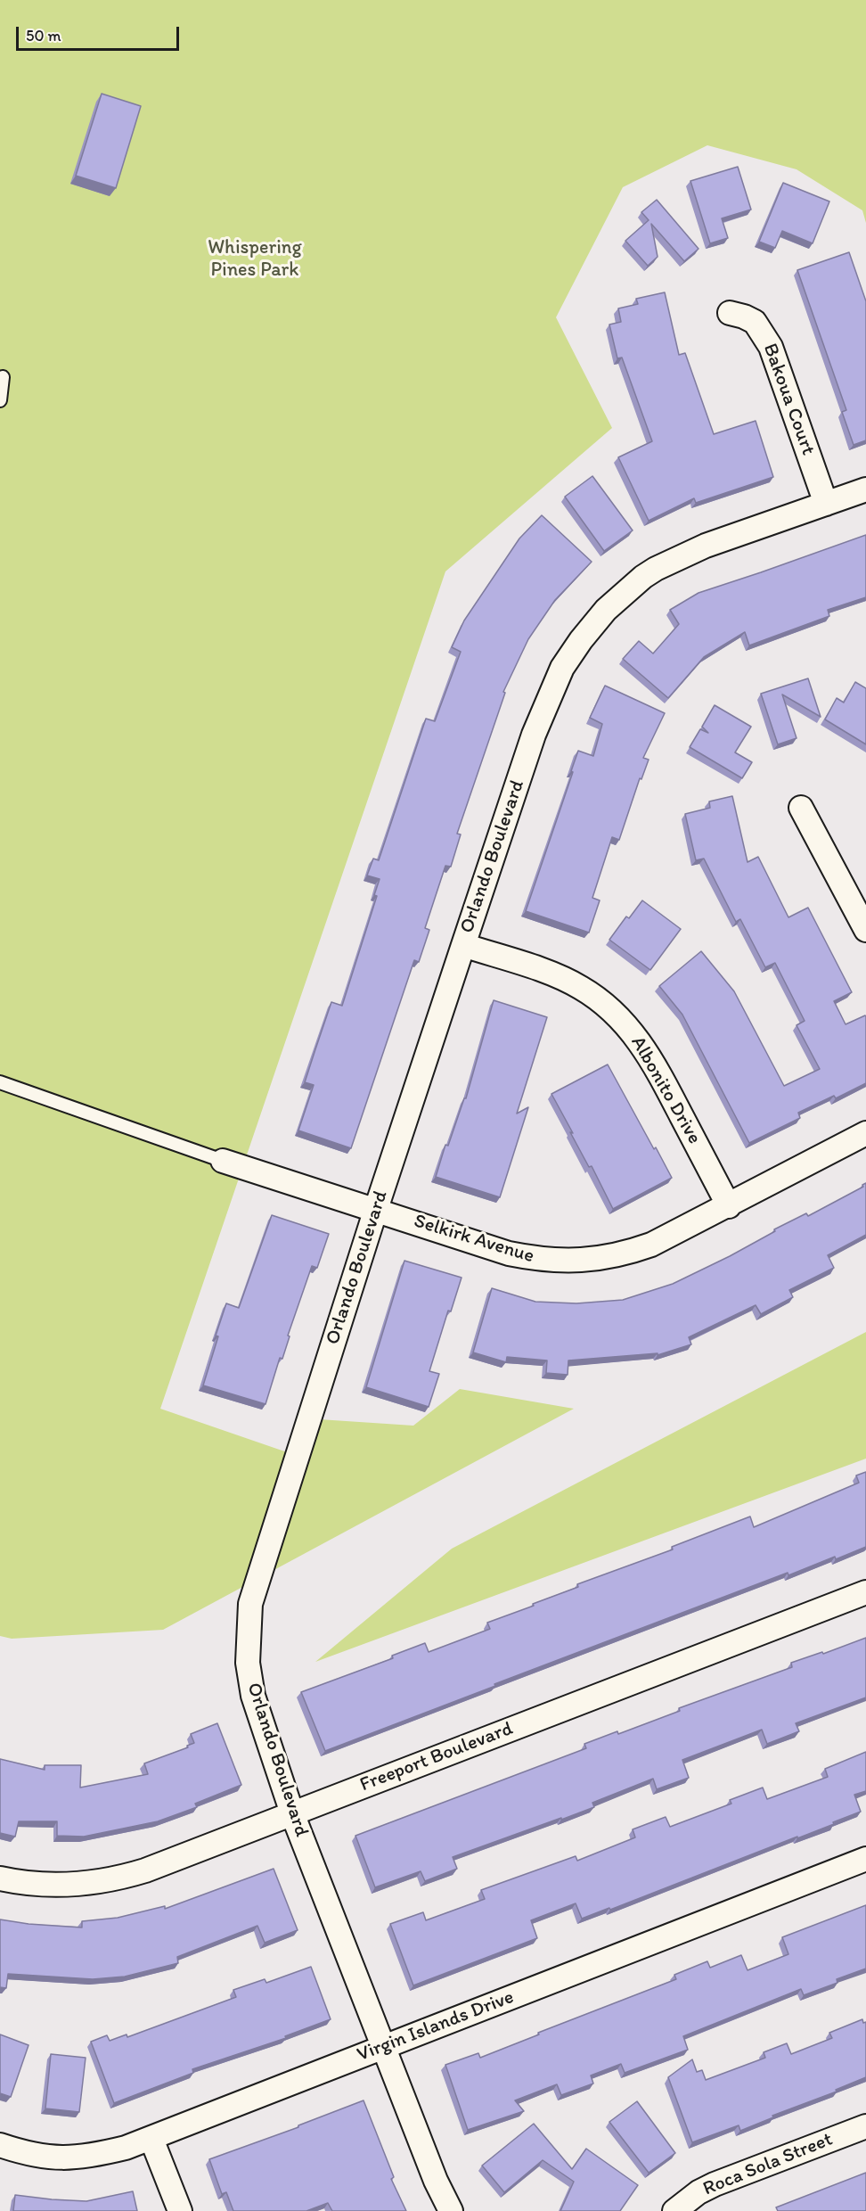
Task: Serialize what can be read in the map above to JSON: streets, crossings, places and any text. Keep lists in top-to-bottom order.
{
  "streets": {
    "street": [
      "Bakoua Court",
      "Orlando Boulevard",
      "Albonito Drive",
      "Selkirk Avenue",
      "Freeport Boulevard",
      "Virgin Islands Drive",
      "Roca Sola Street"
    ]
  },
  "crossings": [
    ["Bakoua Court", "Orlando Boulevard"],
    ["Orlando Boulevard", "Albonito Drive"],
    ["Orlando Boulevard", "Selkirk Avenue"],
    ["Orlando Boulevard", "Freeport Boulevard"],
    ["Orlando Boulevard", "Virgin Islands Drive"],
    ["Albonito Drive", "Selkirk Avenue"]
  ],
  "parks": ["Whispering Pines Park"],
  "scale_bar": "50 m"
}
